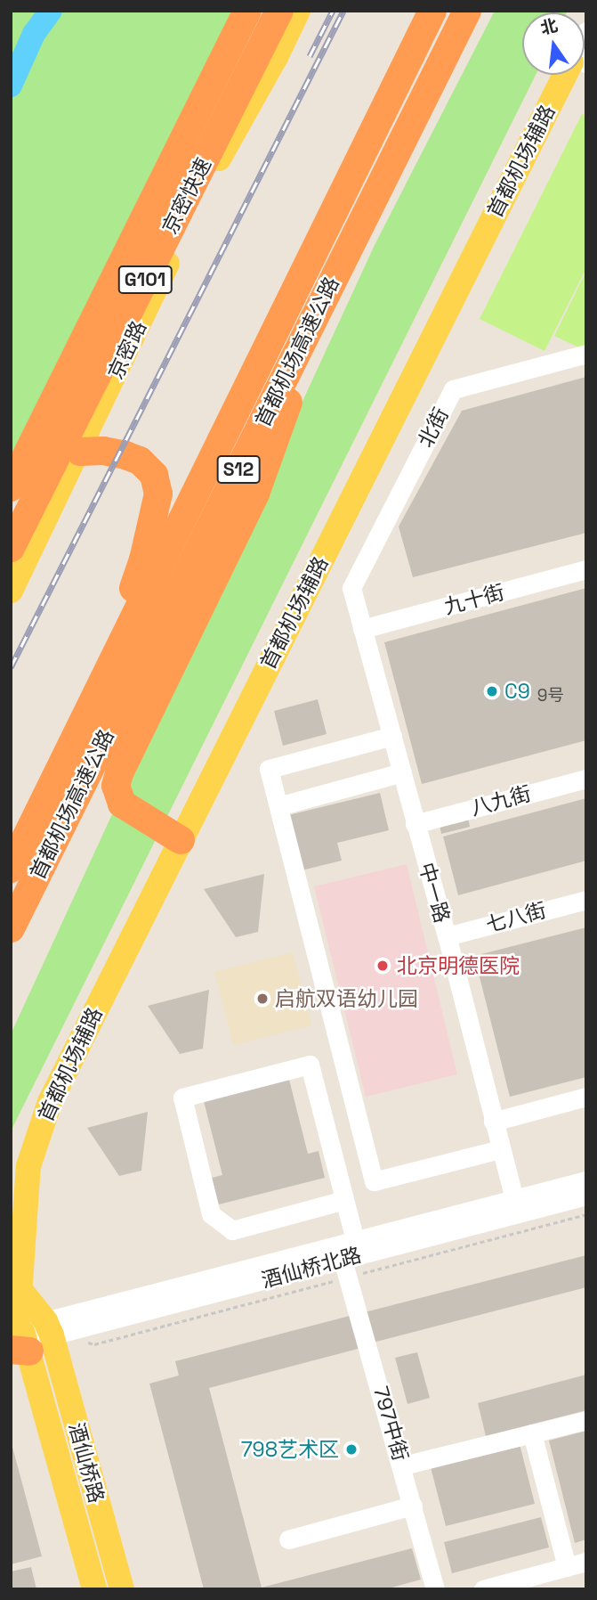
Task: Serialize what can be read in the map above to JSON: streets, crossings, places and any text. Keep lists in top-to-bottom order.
{
  "streets": {
    "highway": [
      "京密快速",
      "G101",
      "首都机场高速公路",
      "S12"
    ],
    "main road": ["首都机场辅路", "京密路", "酒仙桥路"],
    "street": [
      "北街",
      "九十街",
      "八九街",
      "中一路",
      "七八街",
      "酒仙桥北路",
      "797中街"
    ]
  },
  "crossings": [
    ["京密快速", "京密路"],
    ["北街", "中一路"],
    ["九十街", "中一路"],
    ["八九街", "中一路"],
    ["中一路", "七八街"],
    ["中一路", "酒仙桥北路"],
    ["酒仙桥北路", "797中街"],
    ["酒仙桥北路", "酒仙桥路"]
  ],
  "places": [
    "C9",
    "北京明德医院",
    "启航双语幼儿园",
    "798艺术区"
  ],
  "house_numbers": ["9号"],
  "north": "top"
}
